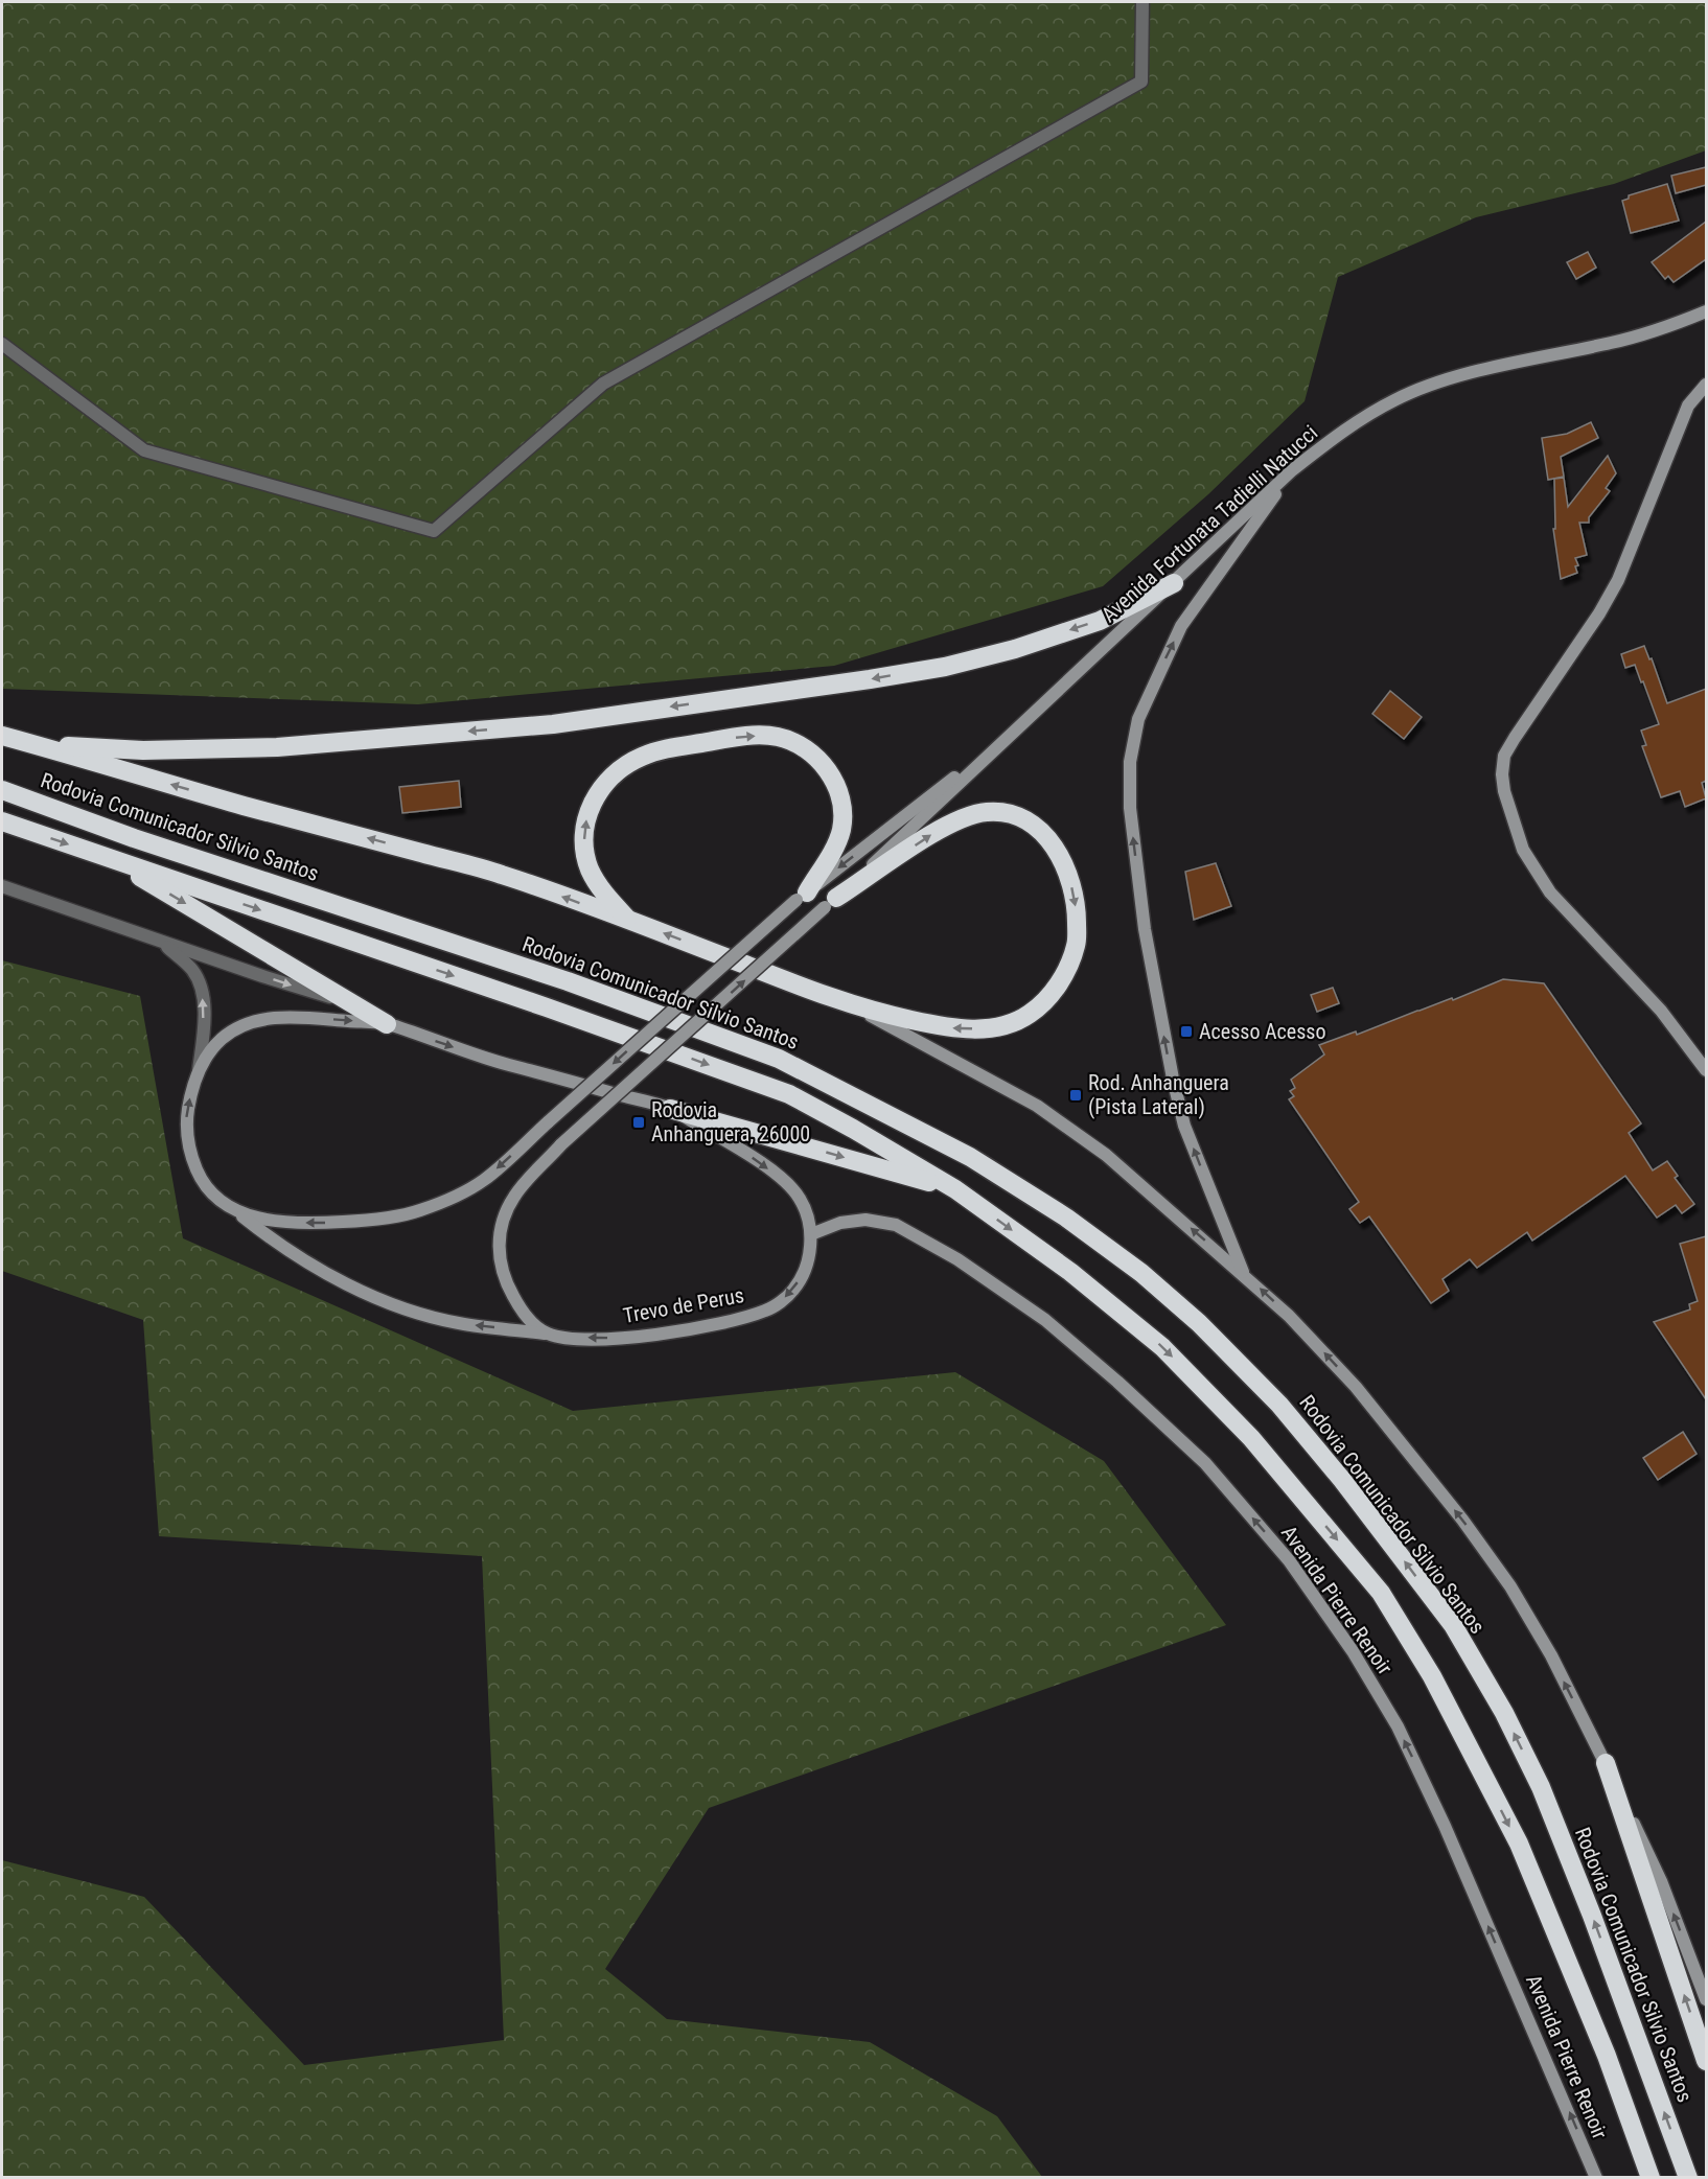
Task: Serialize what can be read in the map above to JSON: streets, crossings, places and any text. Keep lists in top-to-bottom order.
{
  "streets": {
    "highway": ["Rodovia Comunicador Silvio Santos"],
    "main road": ["Avenida Fortunata Tadielli Natucci", "Trevo de Perus", "Avenida Pierre Renoir"]
  },
  "crossings": [
    ["Avenida Fortunata Tadielli Natucci", "Trevo de Perus"],
    ["Trevo de Perus", "Avenida Pierre Renoir"]
  ],
  "one_way": ["Avenida Pierre Renoir"],
  "places": {
    "transit": ["Acesso Acesso", "Rod. Anhanguera (Pista Lateral)", "Rodovia Anhanguera, 26000"]
  }
}
